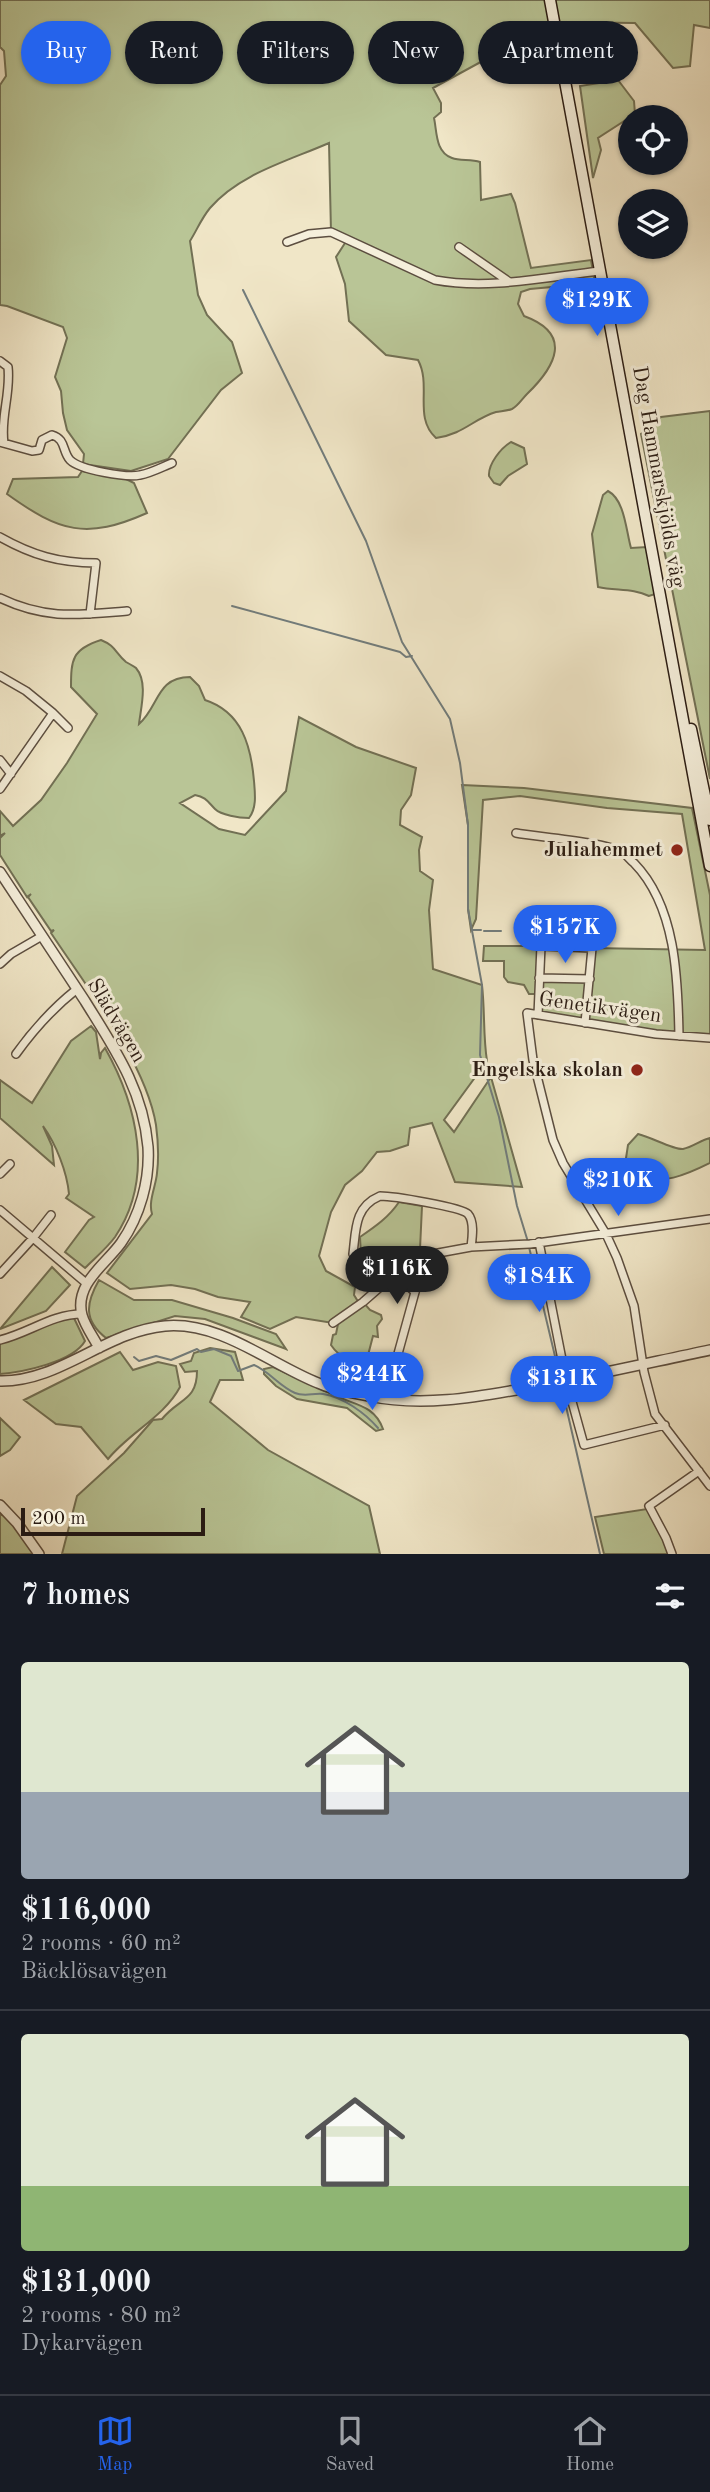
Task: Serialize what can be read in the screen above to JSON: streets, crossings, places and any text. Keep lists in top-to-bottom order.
{
  "streets": {
    "main road": ["Dag Hammarskjölds väg"],
    "street": ["Genetikvägen", "Slädvägen"]
  },
  "places": ["Juliahemmet", "Engelska skolan"],
  "scale_bar": "200 m",
  "page": {
    "chip": [
      "Buy",
      "Rent",
      "Filters",
      "New",
      "Apartment"
    ],
    "price": [
      "$129K",
      "$157K",
      "$210K",
      "$116K",
      "$184K",
      "$244K",
      "$131K"
    ],
    "scale": "200 m",
    "heading": "7 homes",
    "list": [
      {
        "name": "$116,000",
        "note": "2 rooms · 60 m² · Bäcklösavägen"
      },
      {
        "name": "$131,000",
        "note": "2 rooms · 80 m² · Dykarvägen"
      }
    ],
    "tabs": ["Map", "Saved", "Home"]
  }
}
